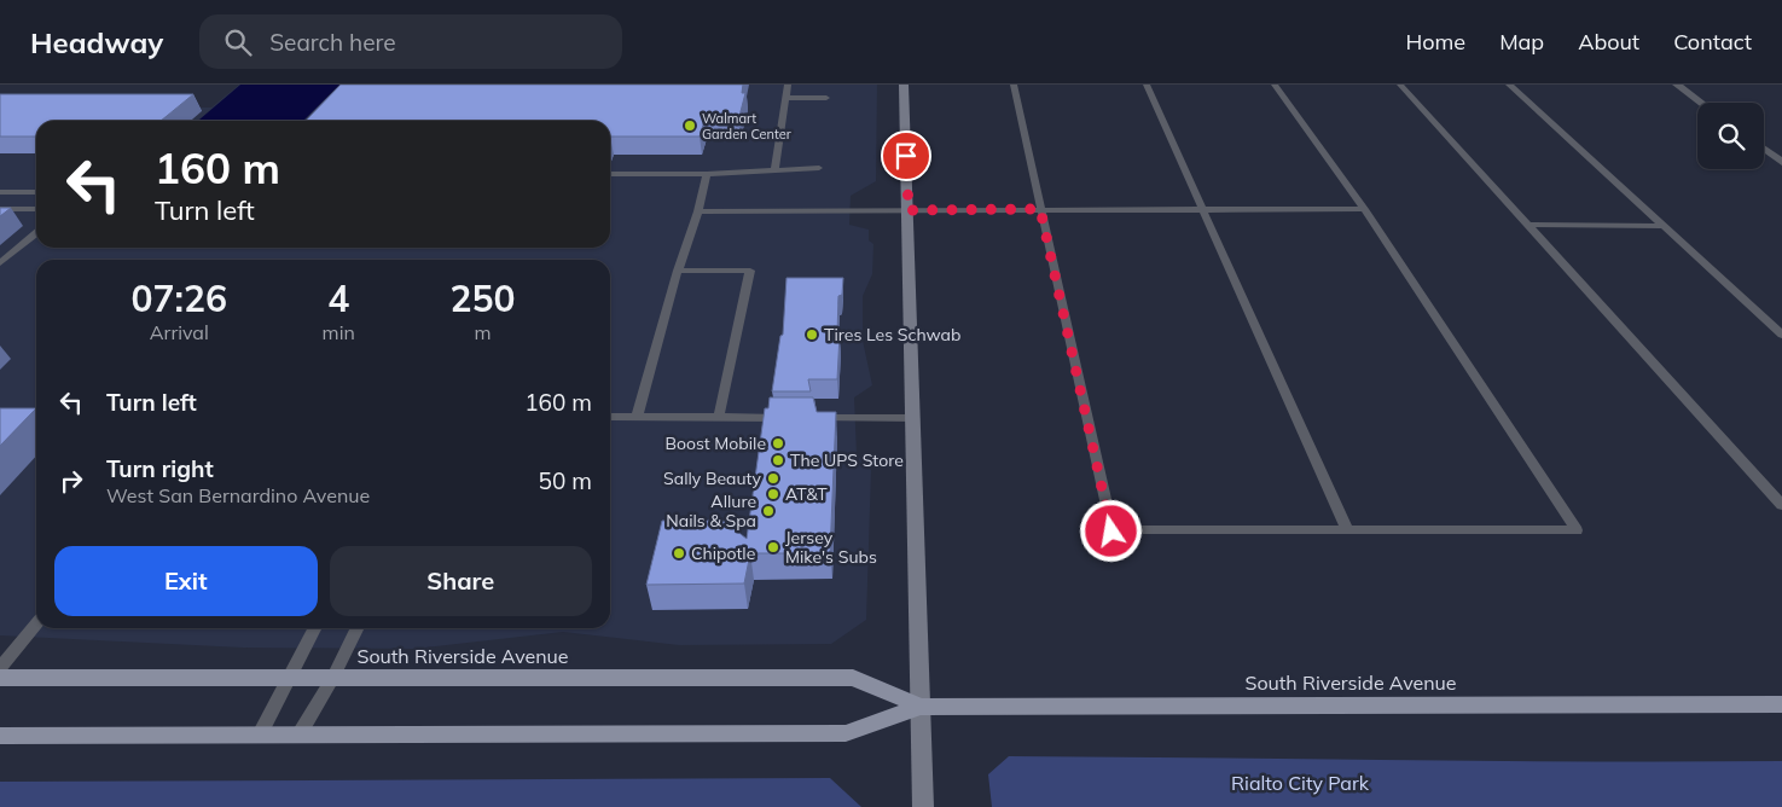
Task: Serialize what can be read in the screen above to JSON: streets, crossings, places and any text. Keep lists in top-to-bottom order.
{
  "streets": {
    "main road": ["South Riverside Avenue"]
  },
  "parks": ["Rialto City Park"],
  "places": [
    "Walmart Garden Center",
    "Tires Les Schwab",
    "Boost Mobile",
    "The UPS Store",
    "Sally Beauty",
    "AT&T",
    "Allure Nails & Spa",
    "Jersey Mike's Subs",
    "Chipotle"
  ],
  "page": {
    "header": "Headway",
    "search": "Search here",
    "nav": [
      "Home",
      "Map",
      "About",
      "Contact"
    ],
    "turn": ["160 m", "Turn left"],
    "eta": [
      "07:26",
      "Arrival",
      "4",
      "min",
      "250",
      "m"
    ],
    "list": [
      {
        "name": "Turn left",
        "value": "160 m"
      },
      {
        "name": "Turn right",
        "note": "West San Bernardino Avenue",
        "value": "50 m"
      }
    ],
    "buttons": ["Exit", "Share"]
  }
}
